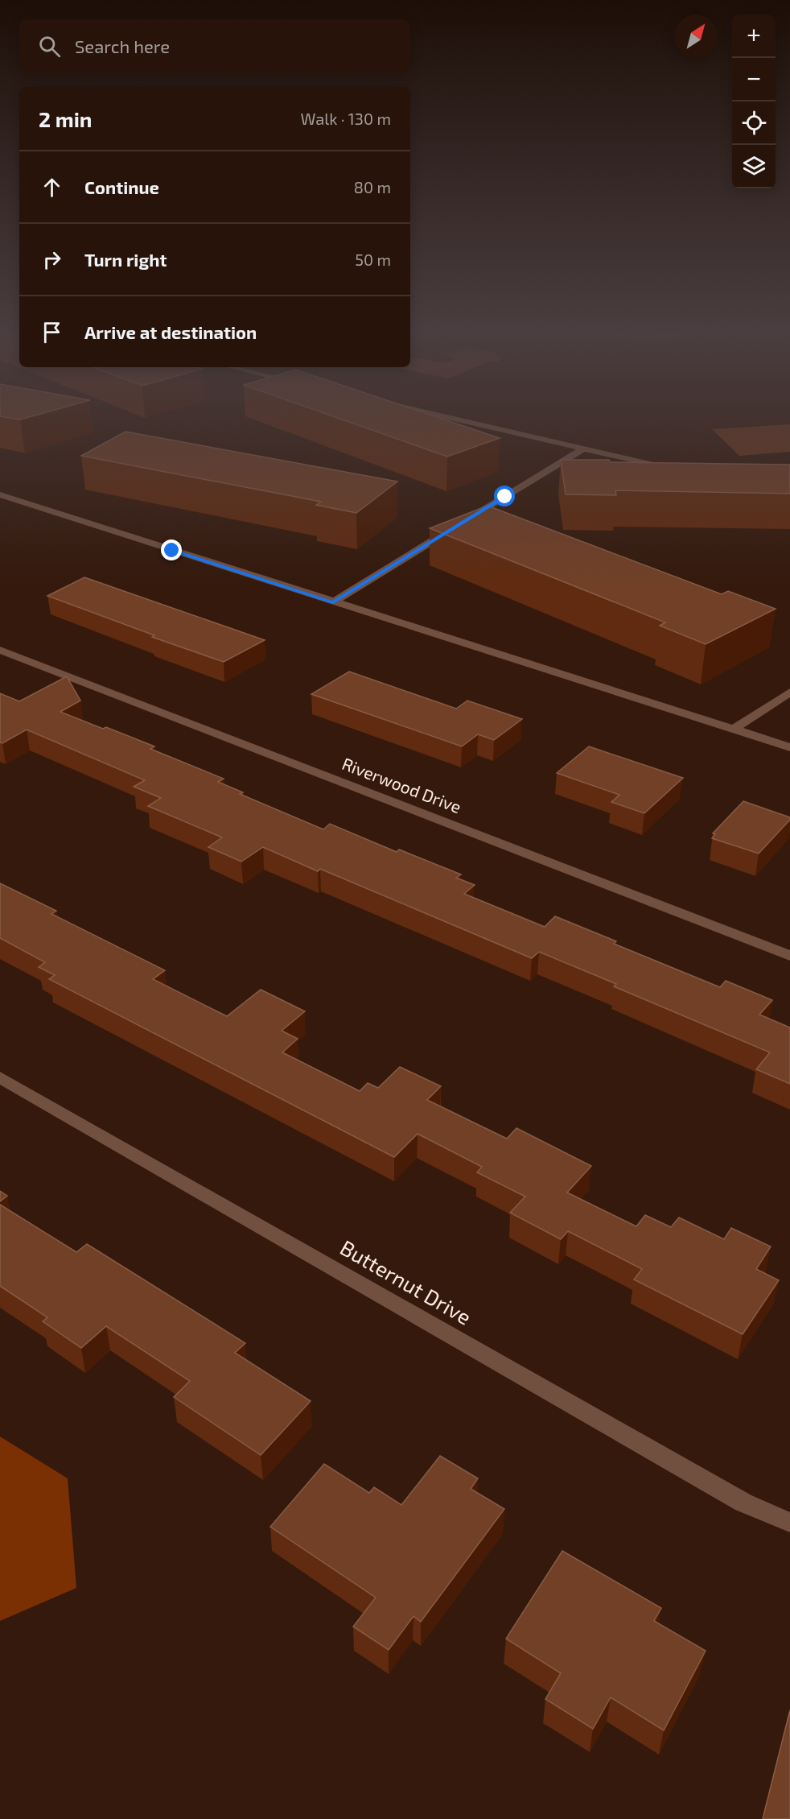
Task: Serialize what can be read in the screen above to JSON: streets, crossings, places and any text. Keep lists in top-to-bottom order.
{
  "streets": {
    "street": ["Riverwood Drive", "Butternut Drive"]
  },
  "north": "top right",
  "page": {
    "map_buttons": ["+", "−"],
    "search": "Search here",
    "heading": ["2 min", "Walk · 130 m"],
    "list": [
      ["Continue", "80 m"],
      ["Turn right", "50 m"],
      "Arrive at destination"
    ]
  }
}
